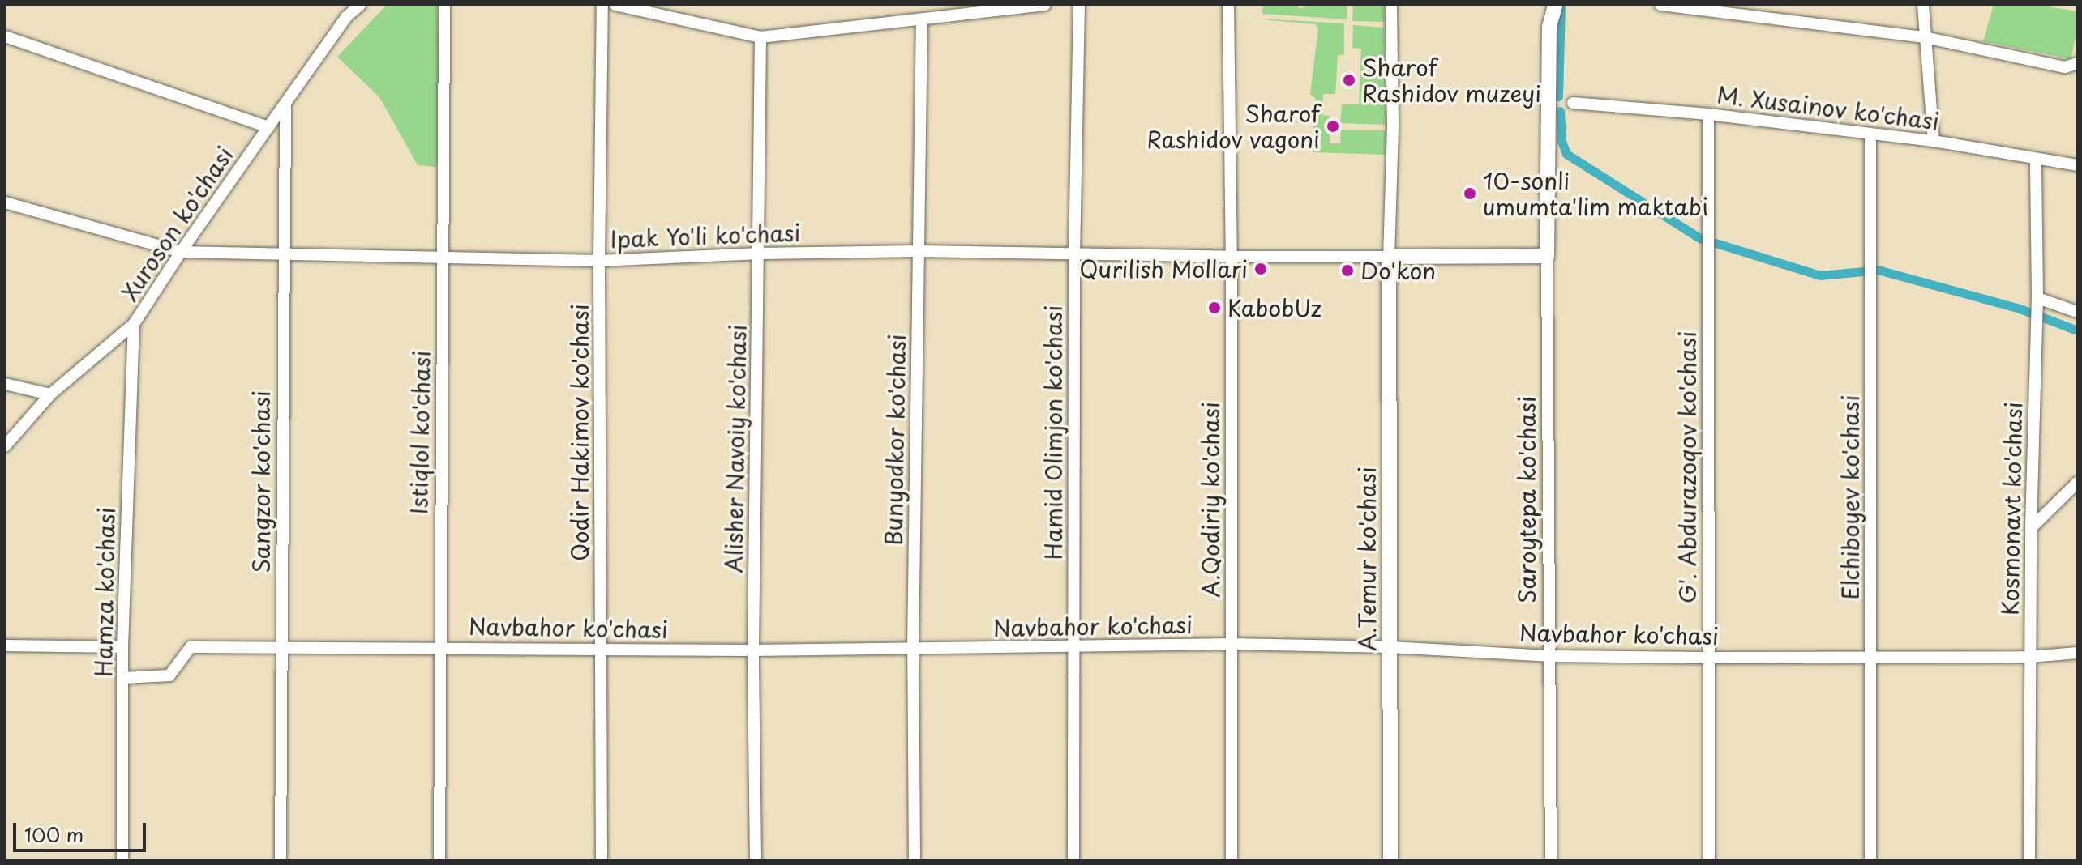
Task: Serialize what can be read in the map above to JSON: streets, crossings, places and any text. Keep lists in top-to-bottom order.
{
  "streets": {
    "main road": ["A.Temur ko'chasi"],
    "street": [
      "M. Xusainov ko'chasi",
      "Xuroson ko'chasi",
      "Ipak Yo'li ko'chasi",
      "Istiqlol ko'chasi",
      "Qodir Hakimov ko'chasi",
      "Hamid Olimjon ko'chasi",
      "Bunyodkor ko'chasi",
      "Alisher Navoiy ko'chasi",
      "G'. Abdurazoqov ko'chasi",
      "Sangzor ko'chasi",
      "Elchiboyev ko'chasi",
      "A.Qodiriy ko'chasi",
      "Saroytepa ko'chasi",
      "Kosmonavt ko'chasi",
      "Hamza ko'chasi",
      "Navbahor ko'chasi"
    ]
  },
  "crossings": [
    ["M. Xusainov ko'chasi", "G'. Abdurazoqov ko'chasi"],
    ["M. Xusainov ko'chasi", "Elchiboyev ko'chasi"],
    ["M. Xusainov ko'chasi", "Kosmonavt ko'chasi"],
    ["Xuroson ko'chasi", "Ipak Yo'li ko'chasi"],
    ["Xuroson ko'chasi", "Sangzor ko'chasi"],
    ["Xuroson ko'chasi", "Hamza ko'chasi"],
    ["Ipak Yo'li ko'chasi", "Istiqlol ko'chasi"],
    ["Ipak Yo'li ko'chasi", "Qodir Hakimov ko'chasi"],
    ["Ipak Yo'li ko'chasi", "Hamid Olimjon ko'chasi"],
    ["Ipak Yo'li ko'chasi", "Bunyodkor ko'chasi"],
    ["Ipak Yo'li ko'chasi", "Alisher Navoiy ko'chasi"],
    ["Ipak Yo'li ko'chasi", "Sangzor ko'chasi"],
    ["Ipak Yo'li ko'chasi", "A.Qodiriy ko'chasi"],
    ["Ipak Yo'li ko'chasi", "A.Temur ko'chasi"],
    ["Istiqlol ko'chasi", "Navbahor ko'chasi"],
    ["Qodir Hakimov ko'chasi", "Navbahor ko'chasi"],
    ["Hamid Olimjon ko'chasi", "Navbahor ko'chasi"],
    ["Bunyodkor ko'chasi", "Navbahor ko'chasi"],
    ["Alisher Navoiy ko'chasi", "Navbahor ko'chasi"],
    ["G'. Abdurazoqov ko'chasi", "Navbahor ko'chasi"],
    ["Sangzor ko'chasi", "Navbahor ko'chasi"],
    ["Elchiboyev ko'chasi", "Navbahor ko'chasi"],
    ["A.Qodiriy ko'chasi", "Navbahor ko'chasi"],
    ["Saroytepa ko'chasi", "Navbahor ko'chasi"],
    ["Kosmonavt ko'chasi", "Navbahor ko'chasi"],
    ["A.Temur ko'chasi", "Navbahor ko'chasi"],
    ["Hamza ko'chasi", "Navbahor ko'chasi"]
  ],
  "places": [
    "Sharof Rashidov muzeyi",
    "Sharof Rashidov vagoni",
    "10-sonli umumta'lim maktabi",
    "Qurilish Mollari",
    "Do'kon",
    "KabobUz"
  ],
  "scale_bar": "100 m"
}
